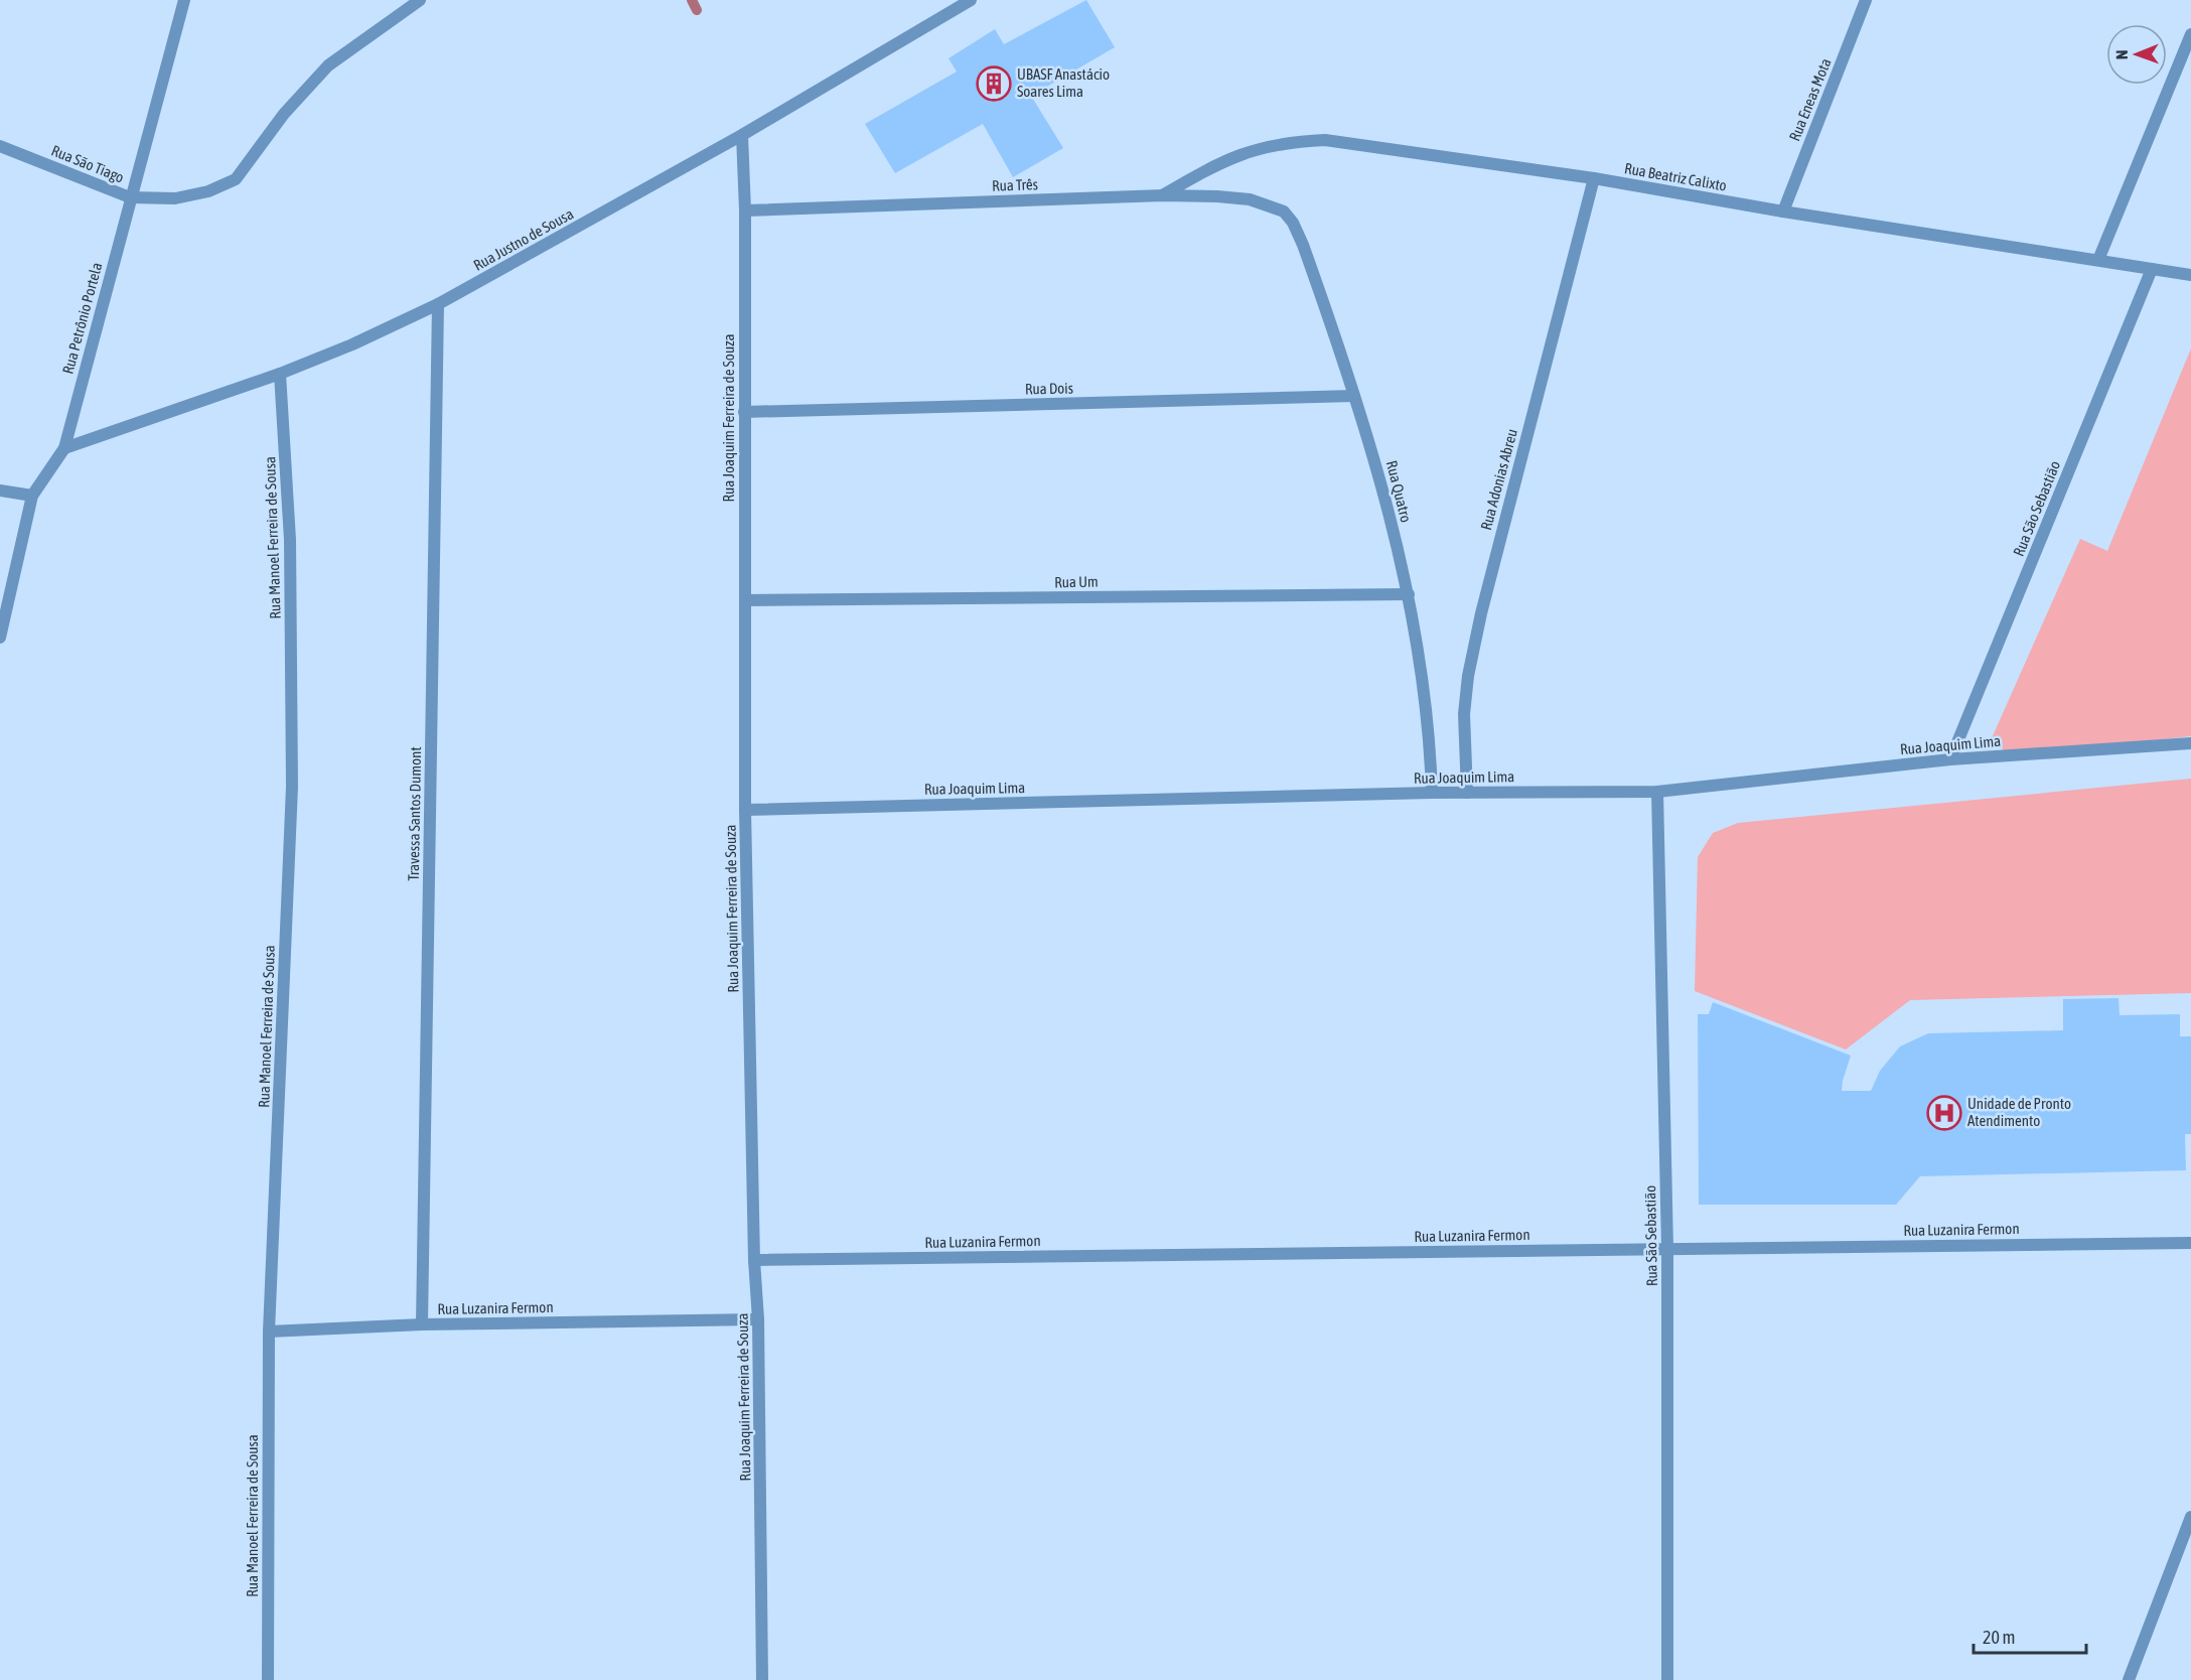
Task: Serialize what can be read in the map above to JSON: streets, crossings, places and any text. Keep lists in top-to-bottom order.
{
  "streets": {
    "street": [
      "Rua Eneas Mota",
      "Rua São Tiago",
      "Rua Beatriz Calixto",
      "Rua Três",
      "Rua Justno de Sousa",
      "Rua Petrônio Portela",
      "Rua Dois",
      "Rua Joaquim Ferreira de Souza",
      "Rua Adonias Abreu",
      "Rua Quatro",
      "Rua São Sebastião",
      "Rua Manoel Ferreira de Sousa",
      "Rua Um",
      "Rua Joaquim Lima",
      "Travessa Santos Dumont",
      "Rua Luzanira Fermon"
    ]
  },
  "crossings": [
    ["Rua Eneas Mota", "Rua Beatriz Calixto"],
    ["Rua São Tiago", "Rua Petrônio Portela"],
    ["Rua Beatriz Calixto", "Rua Três"],
    ["Rua Beatriz Calixto", "Rua Adonias Abreu"],
    ["Rua Beatriz Calixto", "Rua São Sebastião"],
    ["Rua Três", "Rua Joaquim Ferreira de Souza"],
    ["Rua Três", "Rua Quatro"],
    ["Rua Justno de Sousa", "Rua Petrônio Portela"],
    ["Rua Justno de Sousa", "Rua Joaquim Ferreira de Souza"],
    ["Rua Justno de Sousa", "Rua Manoel Ferreira de Sousa"],
    ["Rua Justno de Sousa", "Travessa Santos Dumont"],
    ["Rua Dois", "Rua Joaquim Ferreira de Souza"],
    ["Rua Dois", "Rua Quatro"],
    ["Rua Joaquim Ferreira de Souza", "Rua Um"],
    ["Rua Joaquim Ferreira de Souza", "Rua Joaquim Lima"],
    ["Rua Joaquim Ferreira de Souza", "Rua Luzanira Fermon"],
    ["Rua Adonias Abreu", "Rua Joaquim Lima"],
    ["Rua Quatro", "Rua Um"],
    ["Rua Quatro", "Rua Joaquim Lima"],
    ["Rua São Sebastião", "Rua Joaquim Lima"],
    ["Rua São Sebastião", "Rua Luzanira Fermon"],
    ["Rua Manoel Ferreira de Sousa", "Rua Luzanira Fermon"],
    ["Travessa Santos Dumont", "Rua Luzanira Fermon"]
  ],
  "places": {
    "building": ["UBASF Anastácio Soares Lima"],
    "hospital": ["Unidade de Pronto Atendimento"]
  },
  "scale_bar": "20 m",
  "north": "left"
}
